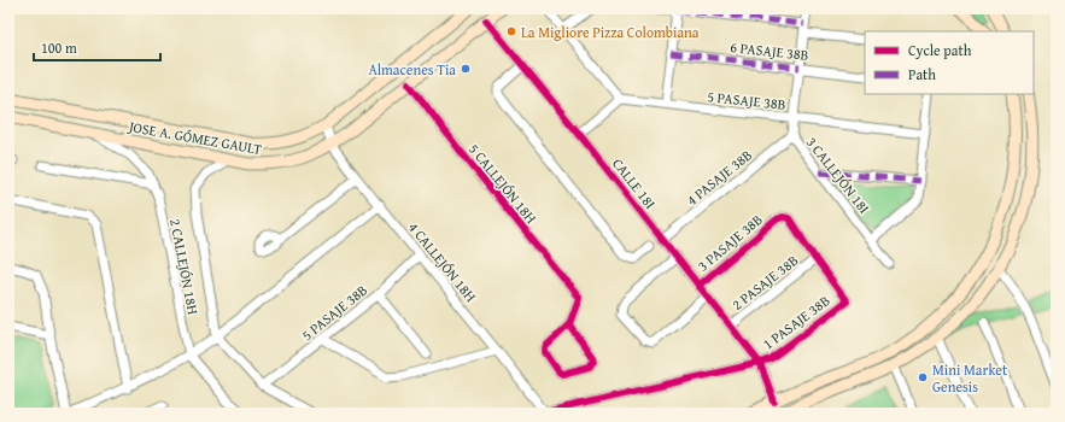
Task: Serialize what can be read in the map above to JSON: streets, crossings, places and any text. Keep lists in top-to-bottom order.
{
  "streets": {
    "main road": ["JOSE A. GÓMEZ GAULT"],
    "street": [
      "6 PASAJE 38B",
      "5 PASAJE 38B",
      "3 CALLEJÓN 18I",
      "4 PASAJE 38B",
      "5 CALLEJÓN 18H",
      "CALLE 18I",
      "3 PASAJE 38B",
      "4 CALLEJÓN 18H",
      "2 CALLEJÓN 18H",
      "2 PASAJE 38B",
      "1 PASAJE 38B"
    ]
  },
  "crossings": [
    ["6 PASAJE 38B", "3 CALLEJÓN 18I"],
    ["5 PASAJE 38B", "3 CALLEJÓN 18I"],
    ["5 PASAJE 38B", "4 CALLEJÓN 18H"],
    ["JOSE A. GÓMEZ GAULT", "5 CALLEJÓN 18H"],
    ["JOSE A. GÓMEZ GAULT", "CALLE 18I"],
    ["JOSE A. GÓMEZ GAULT", "4 CALLEJÓN 18H"],
    ["JOSE A. GÓMEZ GAULT", "2 CALLEJÓN 18H"],
    ["3 CALLEJÓN 18I", "4 PASAJE 38B"],
    ["4 PASAJE 38B", "CALLE 18I"],
    ["CALLE 18I", "3 PASAJE 38B"],
    ["CALLE 18I", "2 PASAJE 38B"],
    ["CALLE 18I", "1 PASAJE 38B"],
    ["3 PASAJE 38B", "2 PASAJE 38B"],
    ["3 PASAJE 38B", "1 PASAJE 38B"],
    ["4 CALLEJÓN 18H", "1 PASAJE 38B"],
    ["2 PASAJE 38B", "1 PASAJE 38B"]
  ],
  "places": ["La Migliore Pizza Colombiana", "Almacenes Tia", "Mini Market Genesis"],
  "legend": ["Cycle path", "Path"],
  "scale_bar": "100 m"
}
